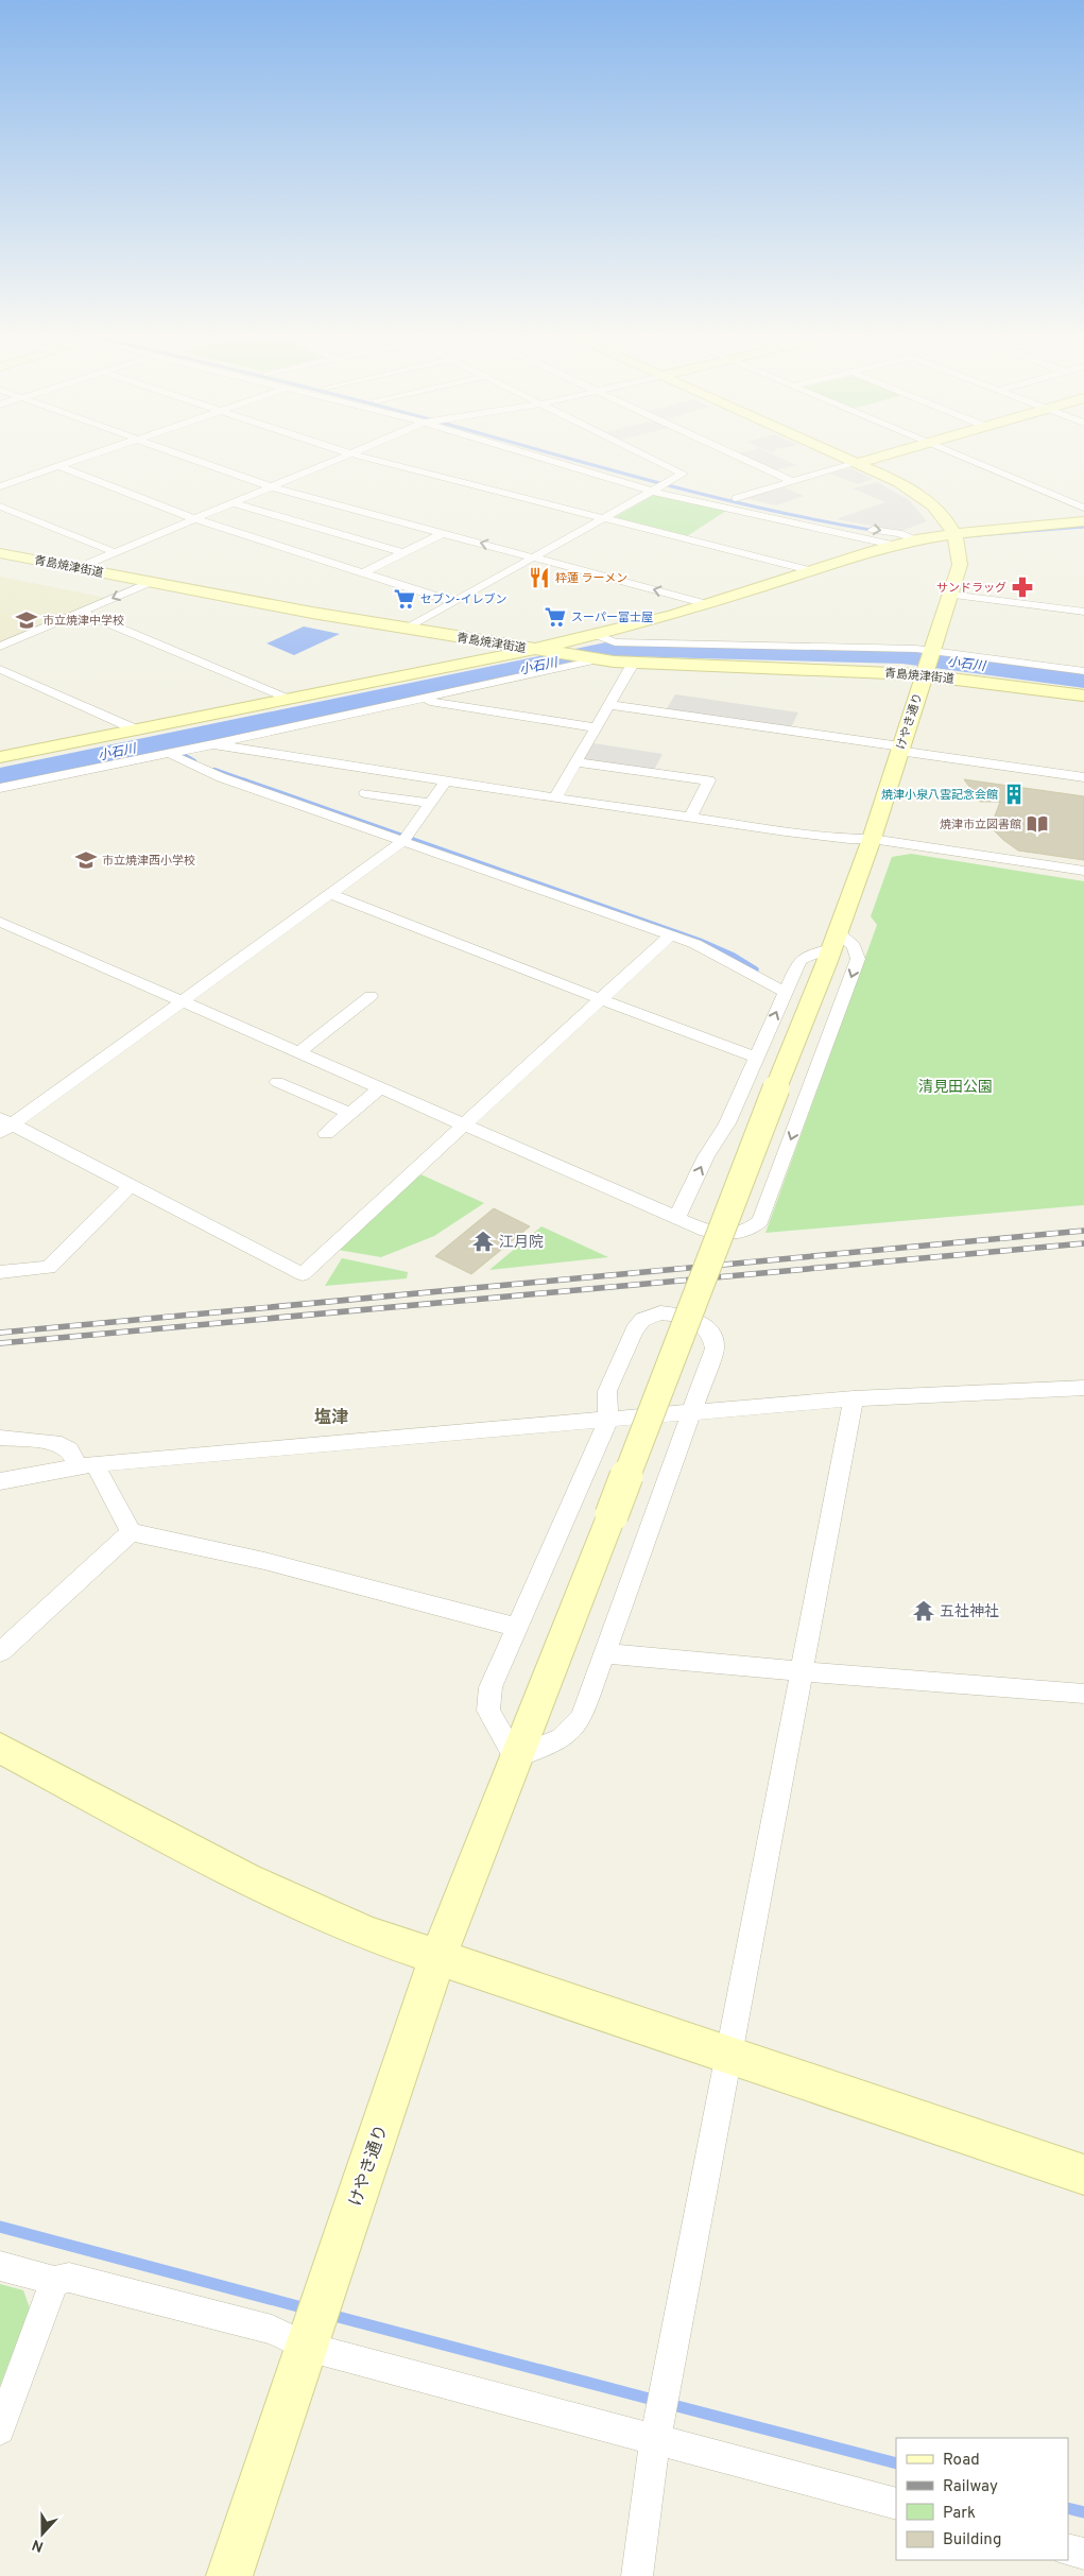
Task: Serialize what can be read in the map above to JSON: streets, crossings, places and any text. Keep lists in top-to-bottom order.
{
  "streets": {
    "street": ["青島焼津街道", "けやき通り"]
  },
  "crossings": [
    ["青島焼津街道", "けやき通り"]
  ],
  "districts": ["塩津"],
  "water": ["小石川"],
  "parks": ["清見田公園"],
  "places": {
    "restaurant": ["粋蓮 ラーメン"],
    "pharmacy": ["サンドラッグ"],
    "supermarket": ["セブン-イレブン", "スーパー富士屋"],
    "school or university": ["市立焼津中学校", "市立焼津西小学校"],
    "building": ["焼津小泉八雲記念会館"],
    "library": ["焼津市立図書館"],
    "temple": ["江月院", "五社神社"]
  },
  "legend": [
    "Road",
    "Railway",
    "Park",
    "Building"
  ],
  "north": "bottom"
}
